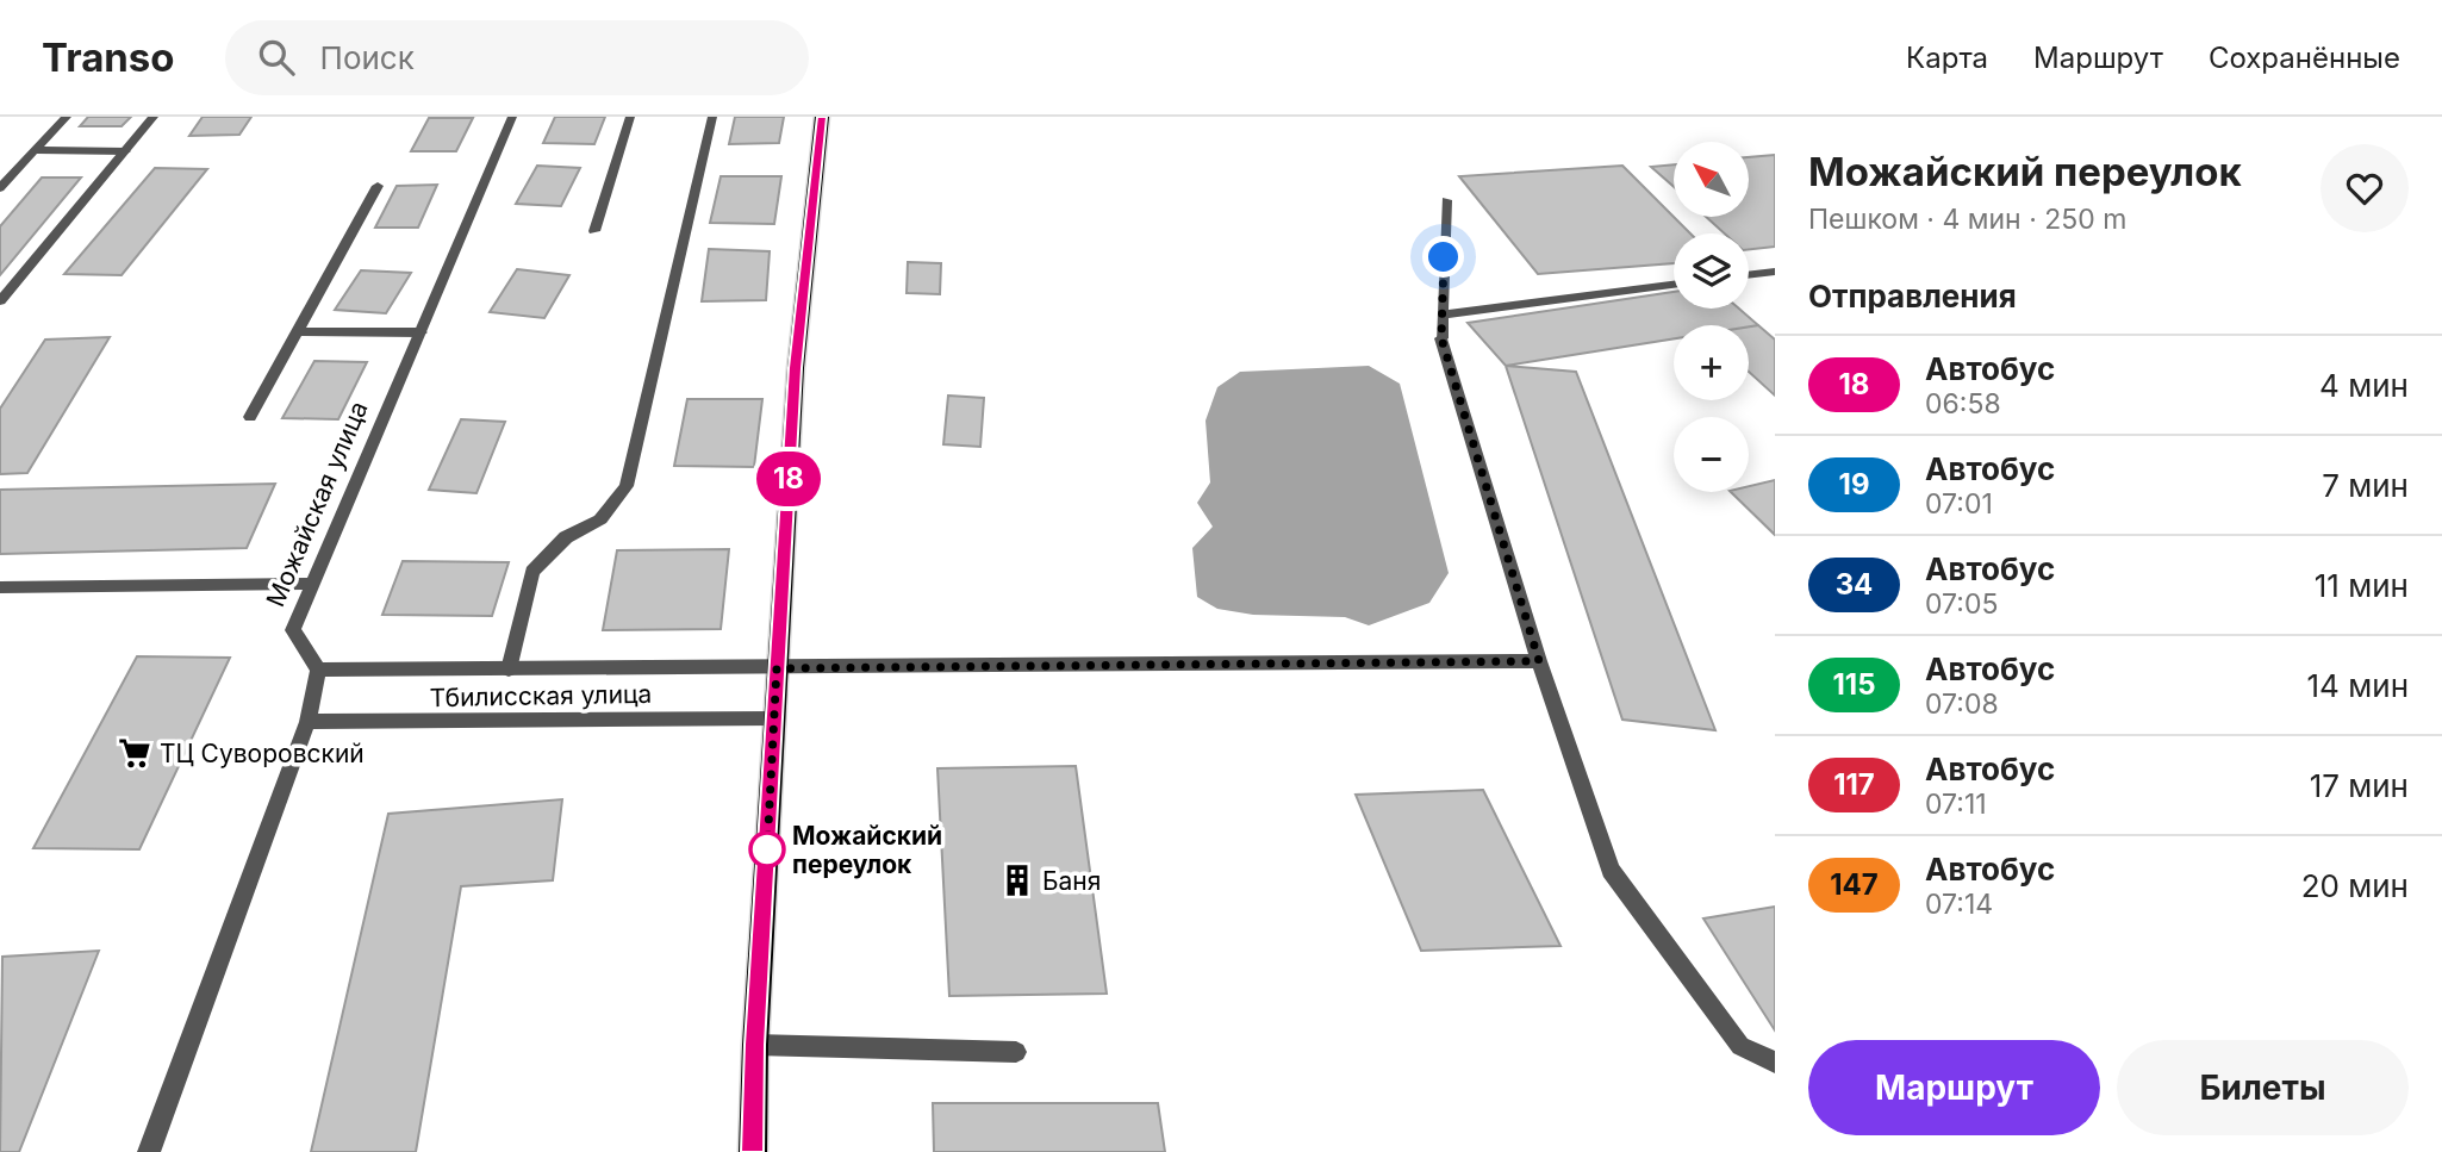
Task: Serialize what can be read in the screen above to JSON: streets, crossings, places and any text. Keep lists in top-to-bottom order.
{
  "streets": {
    "street": ["Можайская улица", "Тбилисская улица"]
  },
  "crossings": [
    ["Можайская улица", "Тбилисская улица"]
  ],
  "places": {
    "supermarket": ["ТЦ Суворовский"],
    "other": ["Можайский переулок"],
    "building": ["Баня"]
  },
  "lines": ["bus line 18"],
  "north": "top left",
  "page": {
    "header": "Transo",
    "search": "Поиск",
    "nav": ["Карта", "Маршрут", "Сохранённые"],
    "on_map": "18",
    "heading": [
      ["Можайский переулок", "Пешком · 4 мин · 250 m"],
      "Отправления"
    ],
    "map_buttons": ["+", "−"],
    "list": [
      {
        "mark": "18",
        "name": "Автобус",
        "note": "06:58",
        "value": "4 мин"
      },
      {
        "mark": "19",
        "name": "Автобус",
        "note": "07:01",
        "value": "7 мин"
      },
      {
        "mark": "34",
        "name": "Автобус",
        "note": "07:05",
        "value": "11 мин"
      },
      {
        "mark": "115",
        "name": "Автобус",
        "note": "07:08",
        "value": "14 мин"
      },
      {
        "mark": "117",
        "name": "Автобус",
        "note": "07:11",
        "value": "17 мин"
      },
      {
        "mark": "147",
        "name": "Автобус",
        "note": "07:14",
        "value": "20 мин"
      }
    ],
    "buttons": ["Маршрут", "Билеты"]
  }
}
